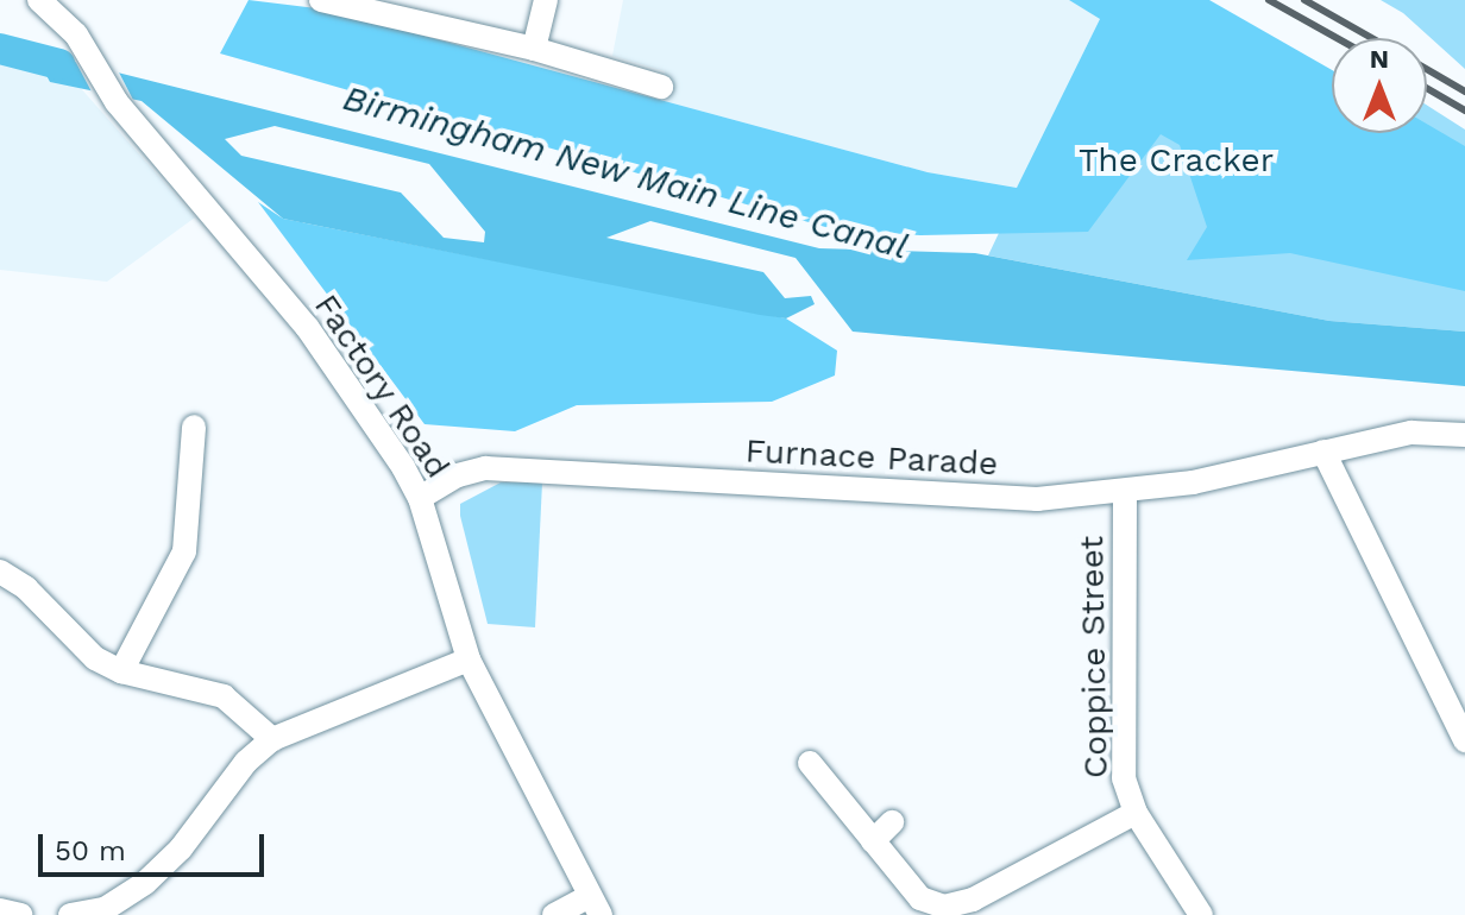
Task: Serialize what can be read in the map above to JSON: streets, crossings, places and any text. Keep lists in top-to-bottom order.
{
  "streets": {
    "street": ["Factory Road", "Furnace Parade", "Coppice Street"]
  },
  "crossings": [
    ["Factory Road", "Furnace Parade"],
    ["Furnace Parade", "Coppice Street"]
  ],
  "water": ["Birmingham New Main Line Canal"],
  "parks": ["The Cracker"],
  "scale_bar": "50 m",
  "north": "top"
}
